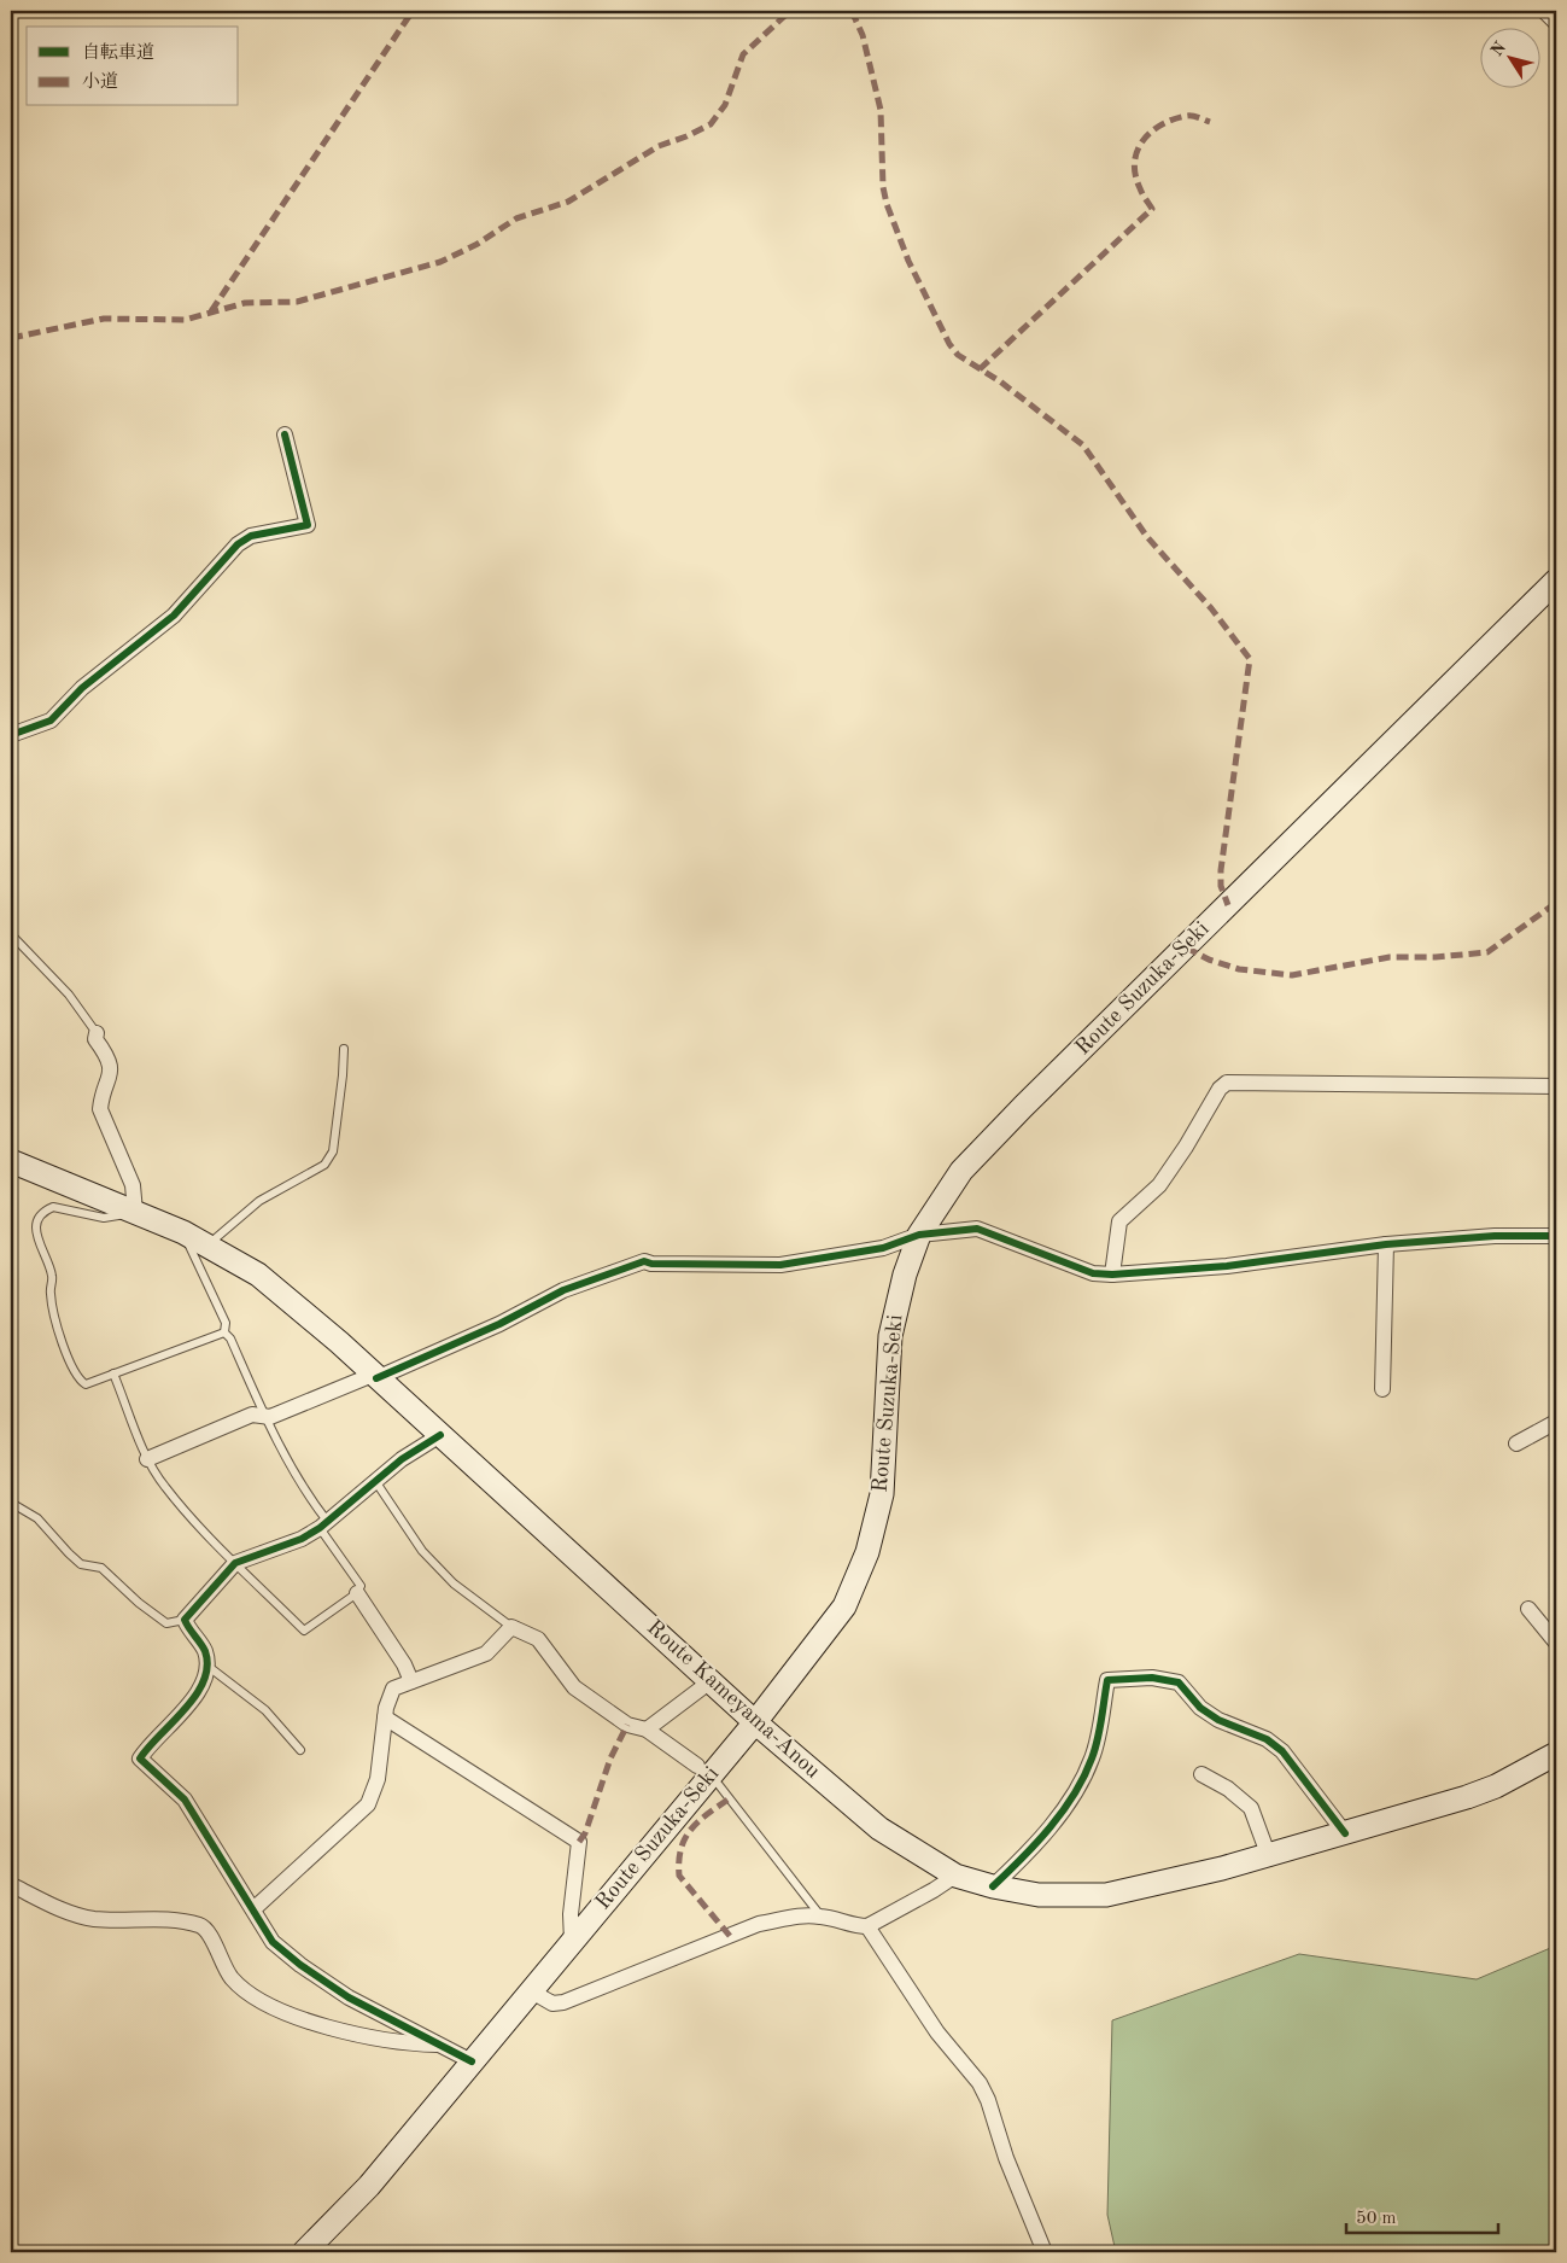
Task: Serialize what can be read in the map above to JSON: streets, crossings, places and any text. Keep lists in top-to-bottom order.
{
  "streets": {
    "main road": ["Route Suzuka-Seki", "Route Kameyama-Anou"]
  },
  "crossings": [
    ["Route Suzuka-Seki", "Route Kameyama-Anou"]
  ],
  "legend": ["自転車道", "小道"],
  "scale_bar": "50 m",
  "north": "top left"
}
